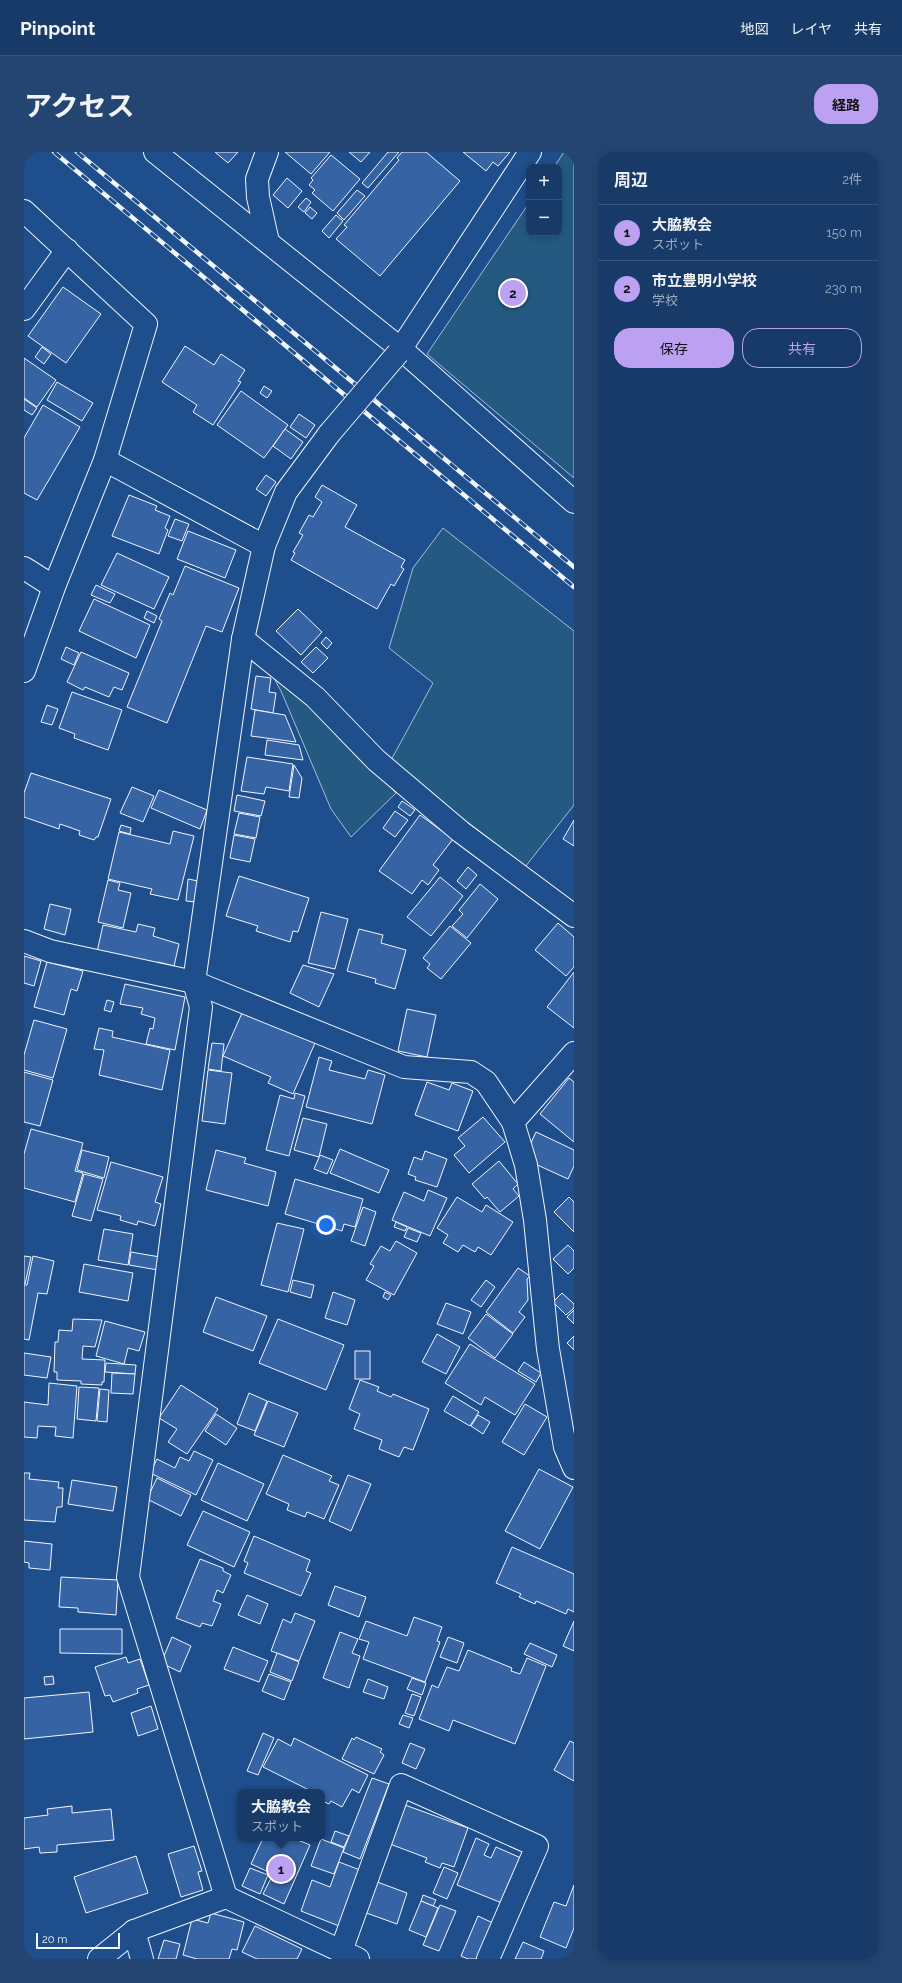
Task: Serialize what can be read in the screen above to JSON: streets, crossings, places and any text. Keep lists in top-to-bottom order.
{
  "scale_bar": "20 m",
  "page": {
    "header": "Pinpoint",
    "nav": ["地図", "レイヤ", "共有"],
    "title": "アクセス",
    "buttons": [
      "経路",
      ["保存", "共有"]
    ],
    "heading": ["周辺", "2件"],
    "map_buttons": ["+", "−"],
    "list": [
      {
        "mark": "1",
        "name": "大脇教会",
        "note": "スポット",
        "value": "150 m"
      },
      {
        "mark": "2",
        "name": "市立豊明小学校",
        "note": "学校",
        "value": "230 m"
      }
    ],
    "pins": ["2", "1"],
    "popup": ["大脇教会", "スポット"],
    "scale": "20 m"
  }
}
